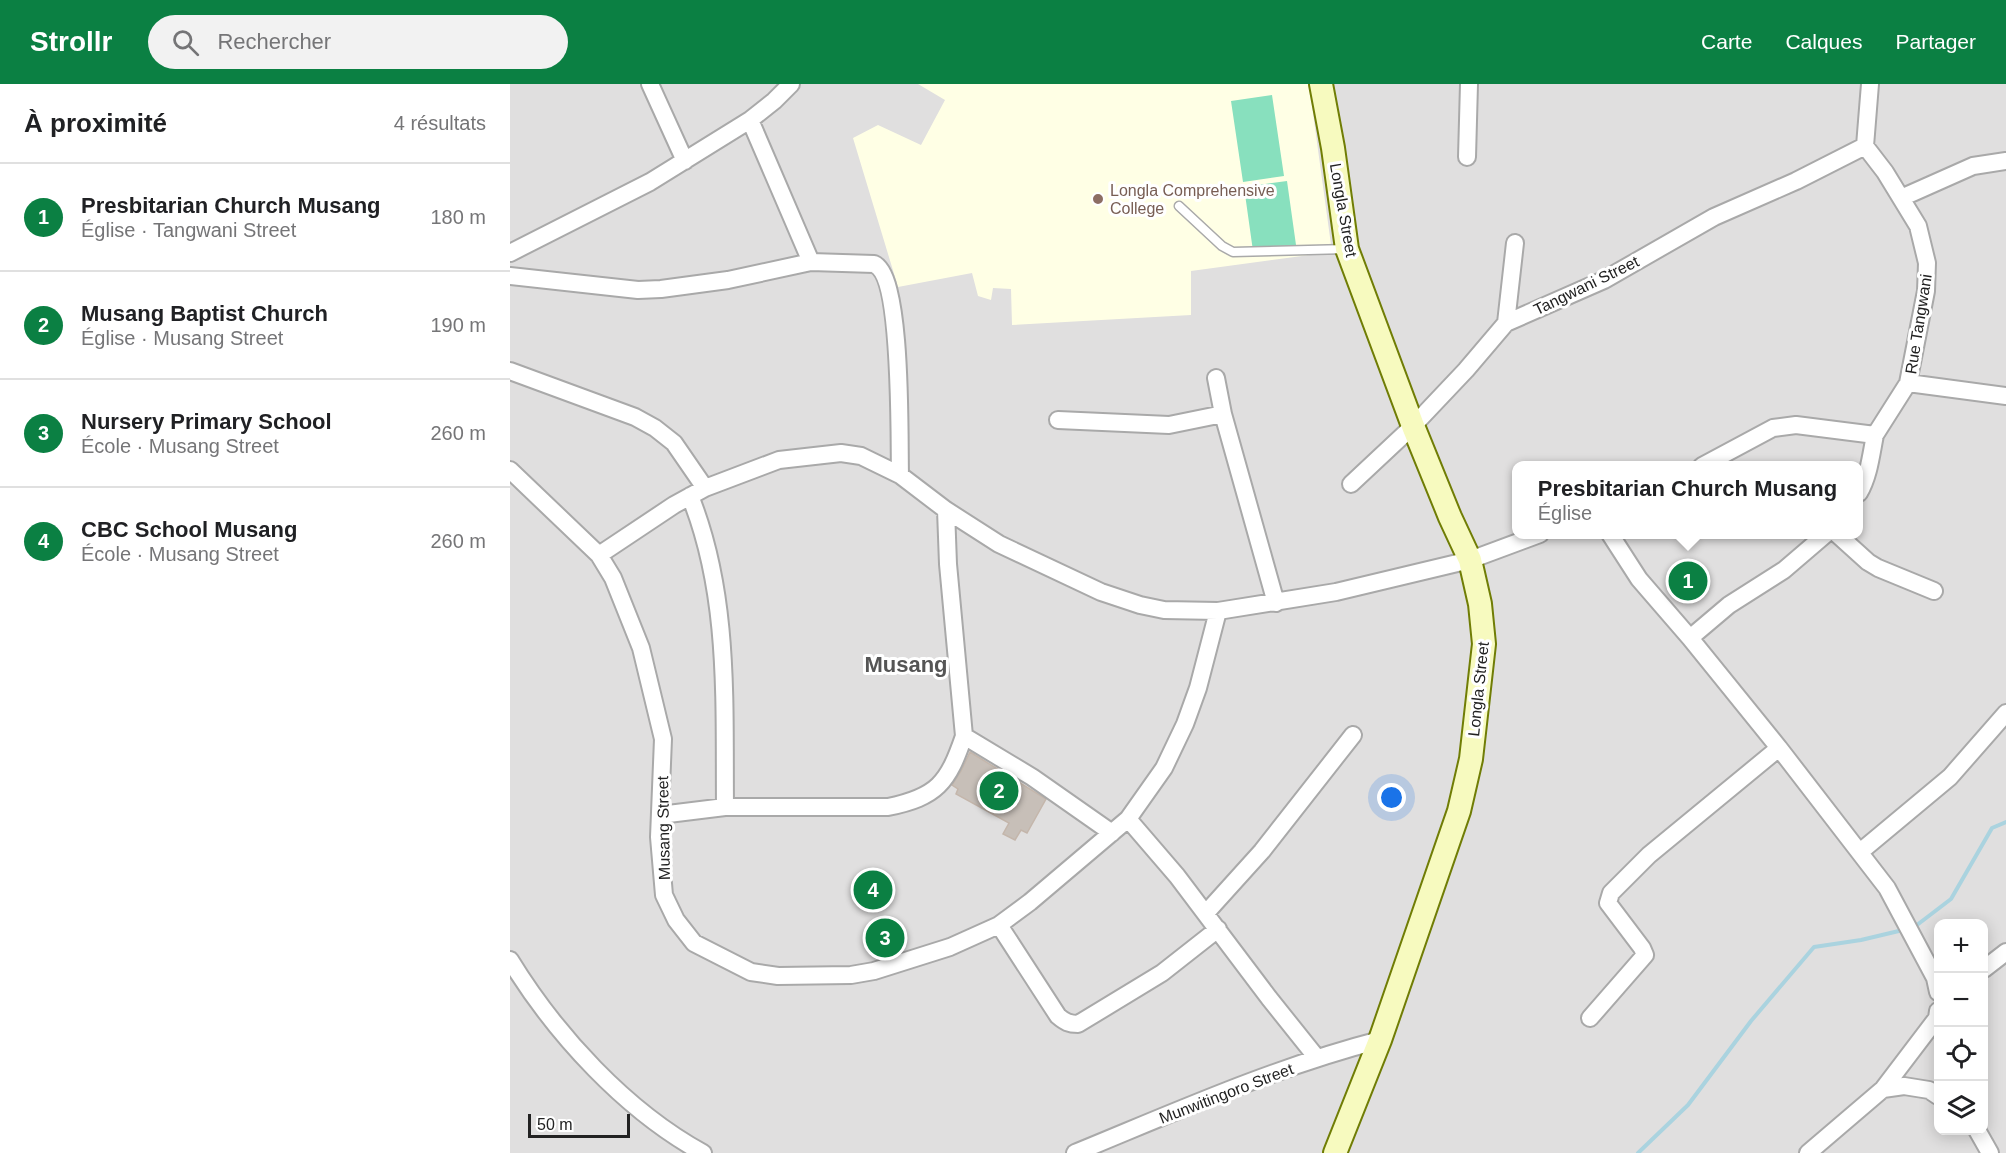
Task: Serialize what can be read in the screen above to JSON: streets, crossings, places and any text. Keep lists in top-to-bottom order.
{
  "streets": {
    "main road": ["Longla Street"],
    "street": [
      "Tangwani Street",
      "Rue Tangwani",
      "Musang Street",
      "Munwitingoro Street"
    ]
  },
  "crossings": [
    ["Longla Street", "Tangwani Street"],
    ["Longla Street", "Munwitingoro Street"],
    ["Tangwani Street", "Rue Tangwani"]
  ],
  "districts": ["Musang"],
  "places": ["Longla Comprehensive College"],
  "scale_bar": "50 m",
  "page": {
    "header": "Strollr",
    "search": "Rechercher",
    "nav": ["Carte", "Calques", "Partager"],
    "heading": ["À proximité", "4 résultats"],
    "list": [
      {
        "mark": "1",
        "name": "Presbitarian Church Musang",
        "note": "Église · Tangwani Street",
        "value": "180 m"
      },
      {
        "mark": "2",
        "name": "Musang Baptist Church",
        "note": "Église · Musang Street",
        "value": "190 m"
      },
      {
        "mark": "3",
        "name": "Nursery Primary School",
        "note": "École · Musang Street",
        "value": "260 m"
      },
      {
        "mark": "4",
        "name": "CBC School Musang",
        "note": "École · Musang Street",
        "value": "260 m"
      }
    ],
    "popup": ["Presbitarian Church Musang", "Église"],
    "pins": [
      "1",
      "2",
      "4",
      "3"
    ],
    "map_buttons": ["+", "−"],
    "scale": "50 m"
  }
}
